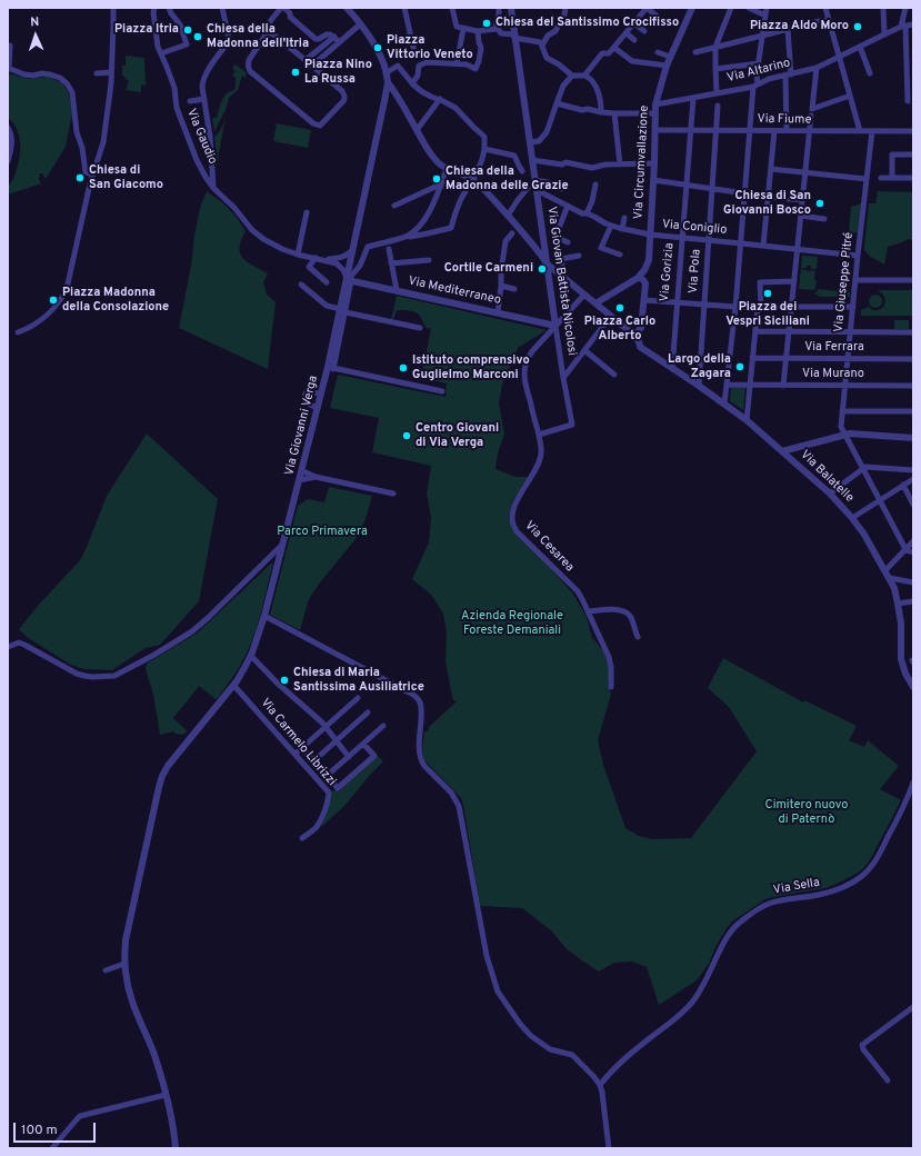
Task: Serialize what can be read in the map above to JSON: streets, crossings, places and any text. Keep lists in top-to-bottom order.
{
  "streets": {
    "street": [
      "Via Altarino",
      "Via Fiume",
      "Via Gaudio",
      "Via Circumvallazione",
      "Via Coniglio",
      "Via Pola",
      "Via Gorizia",
      "Via Giovan Battista Nicolosi",
      "Via Giuseppe Pitré",
      "Via Mediterraneo",
      "Via Ferrara",
      "Via Murano",
      "Via Giovanni Verga",
      "Via Balatelle",
      "Via Cesarea",
      "Via Carmelo Librizzi",
      "Via Sella"
    ]
  },
  "crossings": [
    ["Via Altarino", "Via Circumvallazione"],
    ["Via Altarino", "Via Gorizia"],
    ["Via Fiume", "Via Circumvallazione"],
    ["Via Fiume", "Via Pola"],
    ["Via Fiume", "Via Gorizia"],
    ["Via Fiume", "Via Giuseppe Pitré"],
    ["Via Circumvallazione", "Via Coniglio"],
    ["Via Coniglio", "Via Pola"],
    ["Via Coniglio", "Via Gorizia"],
    ["Via Coniglio", "Via Giovan Battista Nicolosi"],
    ["Via Coniglio", "Via Giuseppe Pitré"],
    ["Via Pola", "Via Balatelle"],
    ["Via Gorizia", "Via Balatelle"],
    ["Via Giovan Battista Nicolosi", "Via Mediterraneo"],
    ["Via Giovan Battista Nicolosi", "Via Cesarea"],
    ["Via Giuseppe Pitré", "Via Ferrara"],
    ["Via Giuseppe Pitré", "Via Murano"],
    ["Via Mediterraneo", "Via Giovanni Verga"],
    ["Via Mediterraneo", "Via Cesarea"],
    ["Via Giovanni Verga", "Via Carmelo Librizzi"],
    ["Via Balatelle", "Via Cesarea"]
  ],
  "parks": ["Parco Primavera", "Azienda Regionale Foreste Demaniali", "Cimitero nuovo di Paternò"],
  "places": [
    "Chiesa del Santissimo Crocifisso",
    "Piazza Aldo Moro",
    "Piazza Itria",
    "Chiesa della Madonna dell'Itria",
    "Piazza Vittorio Veneto",
    "Piazza Nino La Russa",
    "Chiesa di San Giacomo",
    "Chiesa della Madonna delle Grazie",
    "Chiesa di San Giovanni Bosco",
    "Cortile Carmeni",
    "Piazza dei Vespri Siciliani",
    "Piazza Madonna della Consolazione",
    "Piazza Carlo Alberto",
    "Largo della Zagara",
    "Istituto comprensivo Guglielmo Marconi",
    "Centro Giovani di Via Verga",
    "Chiesa di Maria Santissima Ausiliatrice"
  ],
  "scale_bar": "100 m",
  "north": "top"
}
